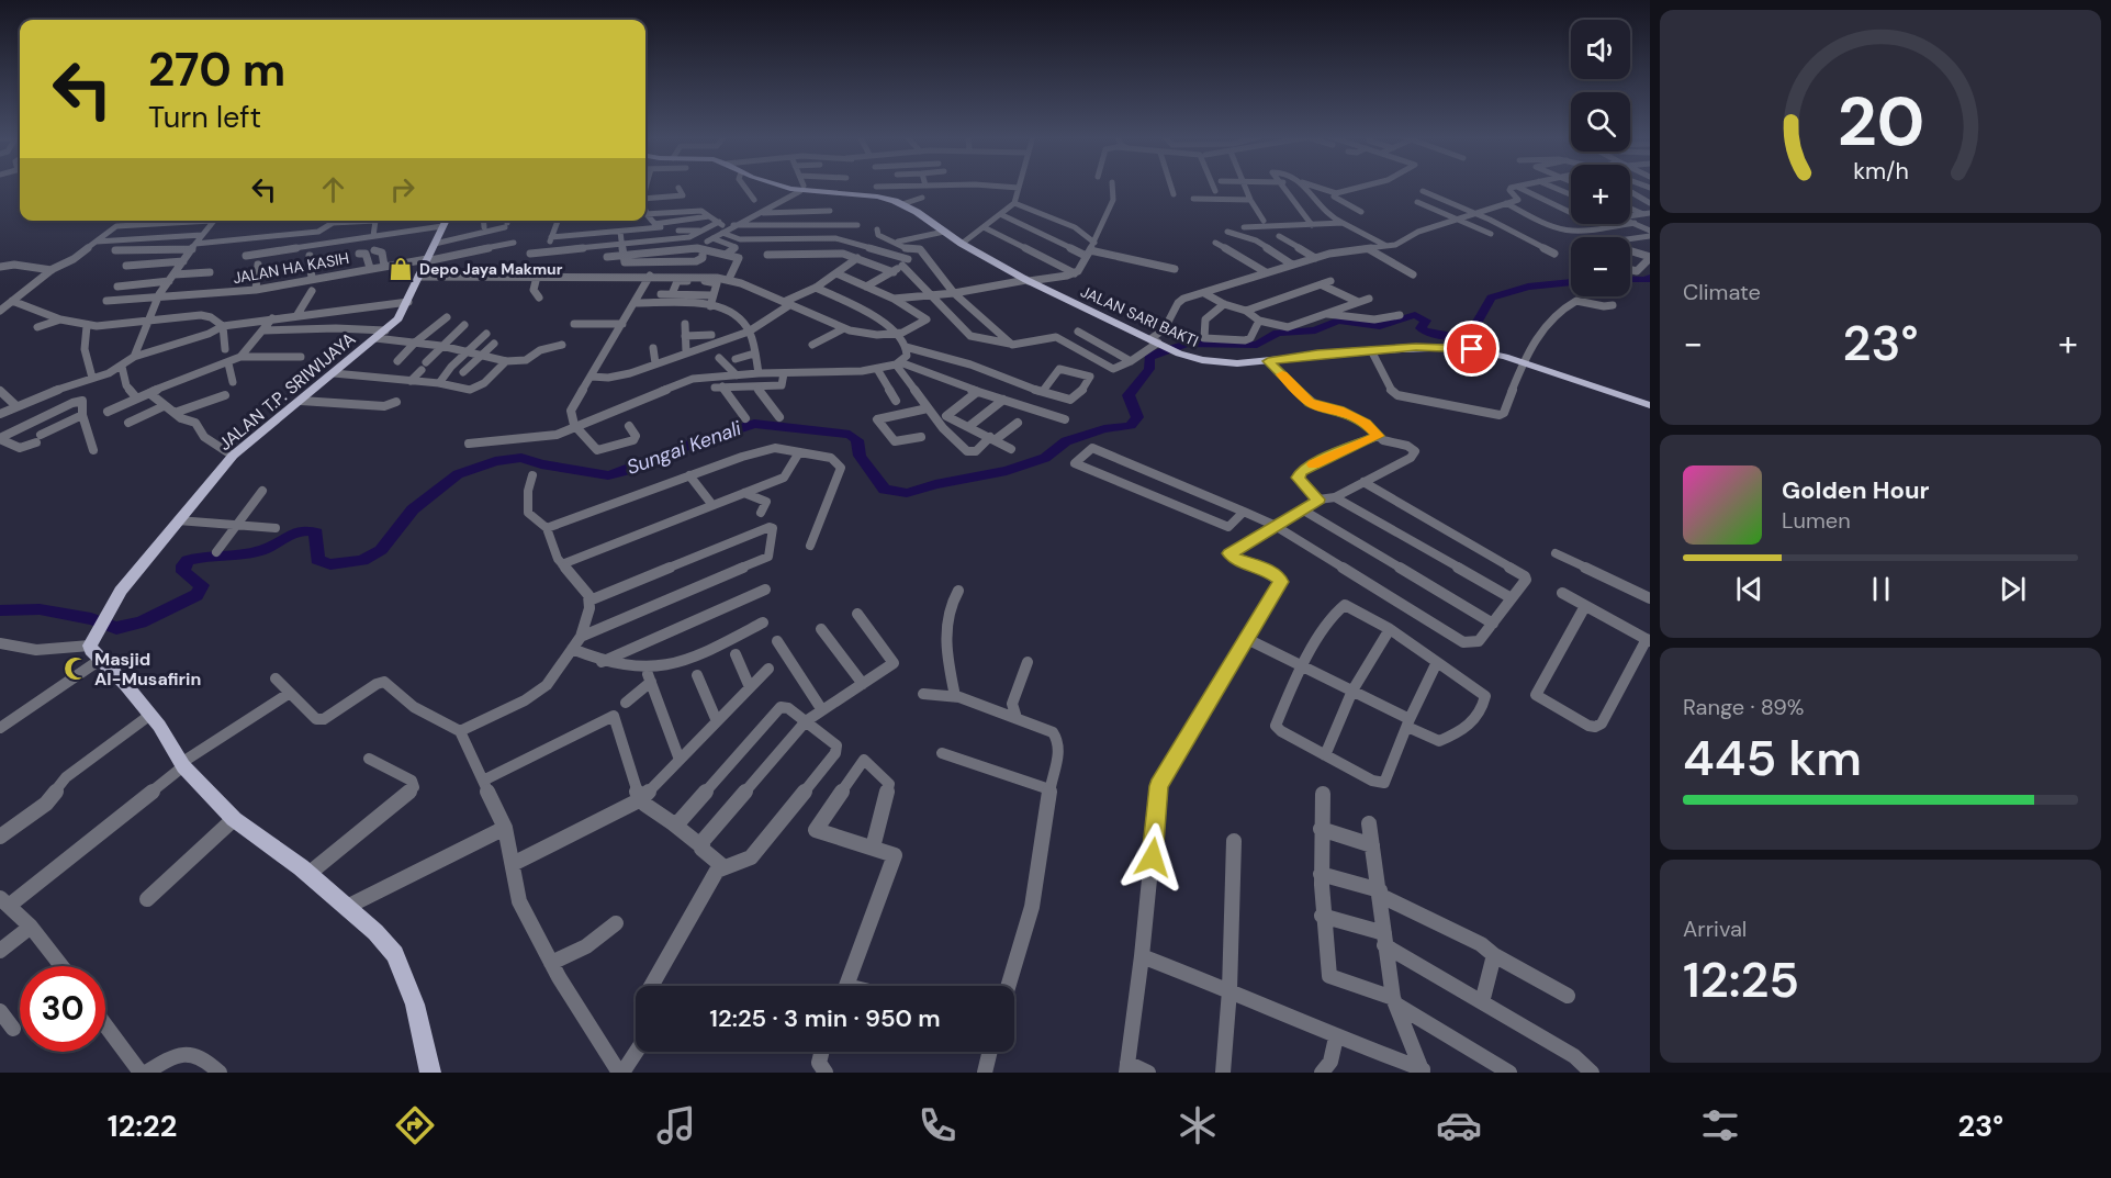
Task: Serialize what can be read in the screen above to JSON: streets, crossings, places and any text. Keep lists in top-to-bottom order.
{
  "streets": {
    "main road": ["JALAN SARI BAKTI", "JALAN T.P. SRIWIJAYA"],
    "street": ["JALAN HA KASIH"]
  },
  "crossings": [
    ["JALAN HA KASIH", "JALAN T.P. SRIWIJAYA"]
  ],
  "water": ["Sungai Kenali"],
  "places": {
    "shop": ["Depo Jaya Makmur"],
    "mosque": ["Masjid Al-Musafirin"]
  },
  "page": {
    "map_buttons": ["+", "−"],
    "turn": ["270 m", "Turn left"],
    "tile": [
      "Climate",
      ["Range · 89%", "445 km"],
      ["Arrival", "12:25"]
    ],
    "heat": ["−", "23°", "+"],
    "song": ["Golden Hour", "Lumen"],
    "limit": "30",
    "trip": "12:25 · 3 min · 950 m",
    "tabs": ["12:22", "23°"],
    "gauge": ["20", "km/h"]
  }
}
